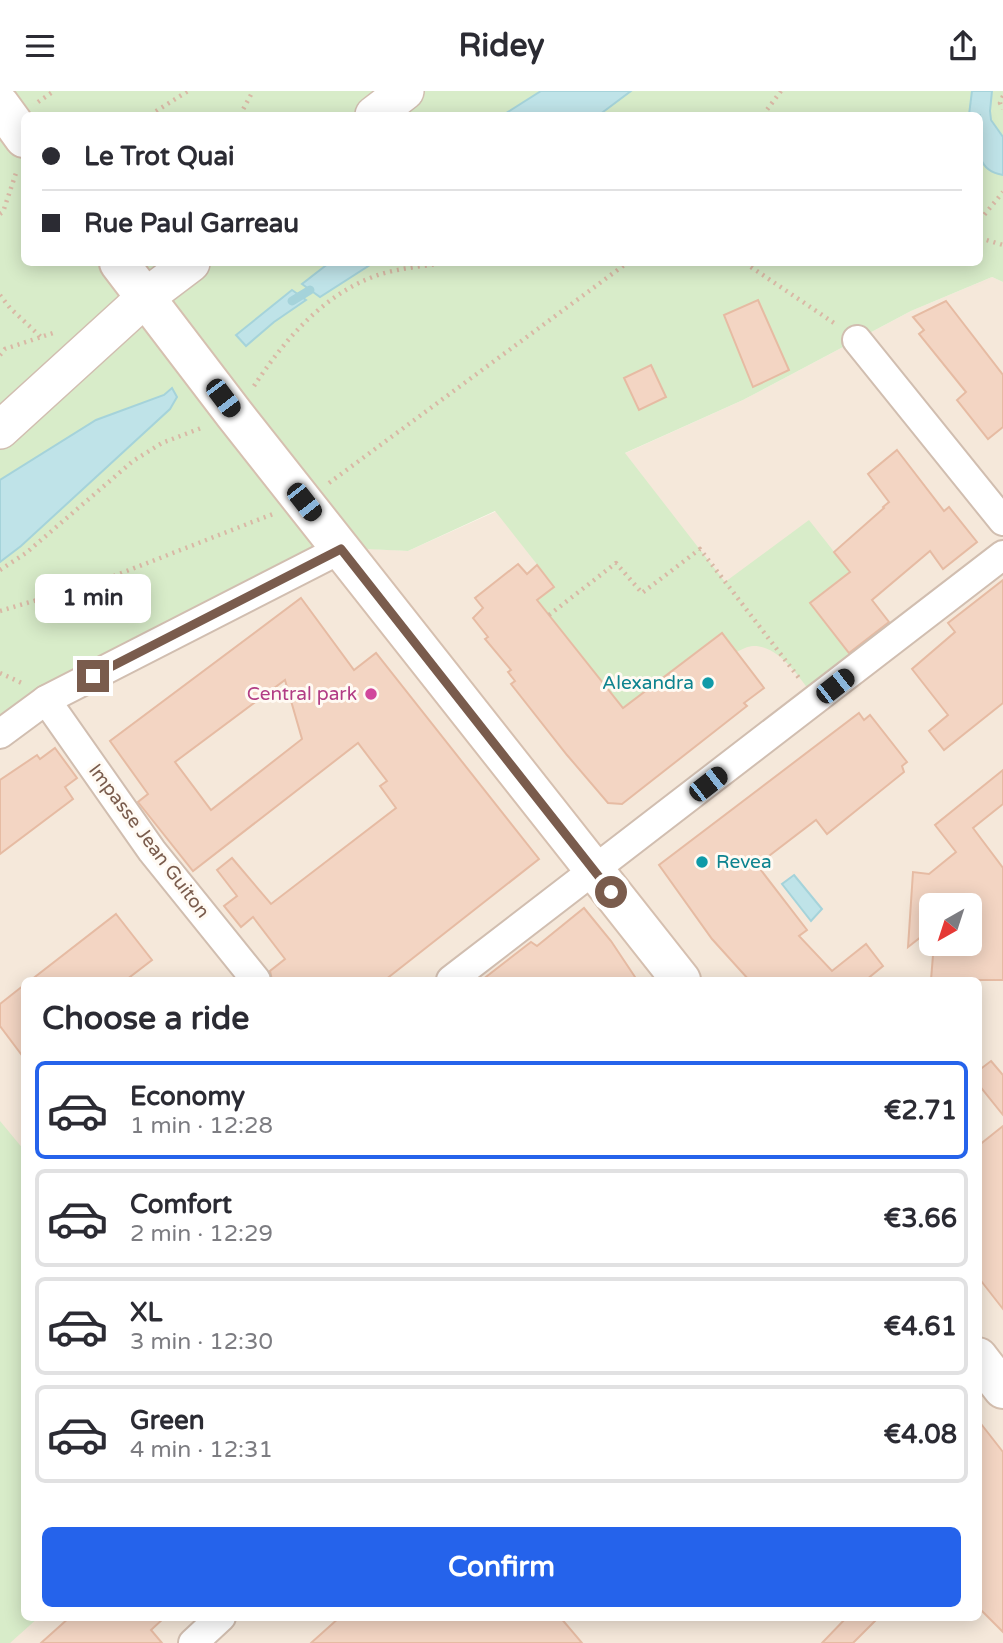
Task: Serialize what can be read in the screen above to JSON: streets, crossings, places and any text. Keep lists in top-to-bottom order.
{
  "streets": {
    "street": ["Impasse Jean Guiton"]
  },
  "places": ["Alexandra", "Central park", "Revea"],
  "north": "bottom left",
  "page": {
    "header": "Ridey",
    "banner": ["Le Trot Quai", "Rue Paul Garreau"],
    "bubble": "1 min",
    "heading": "Choose a ride",
    "list": [
      {
        "name": "Economy",
        "note": "1 min · 12:28",
        "value": "€2.71"
      },
      {
        "name": "Comfort",
        "note": "2 min · 12:29",
        "value": "€3.66"
      },
      {
        "name": "XL",
        "note": "3 min · 12:30",
        "value": "€4.61"
      },
      {
        "name": "Green",
        "note": "4 min · 12:31",
        "value": "€4.08"
      }
    ],
    "buttons": "Confirm"
  }
}
